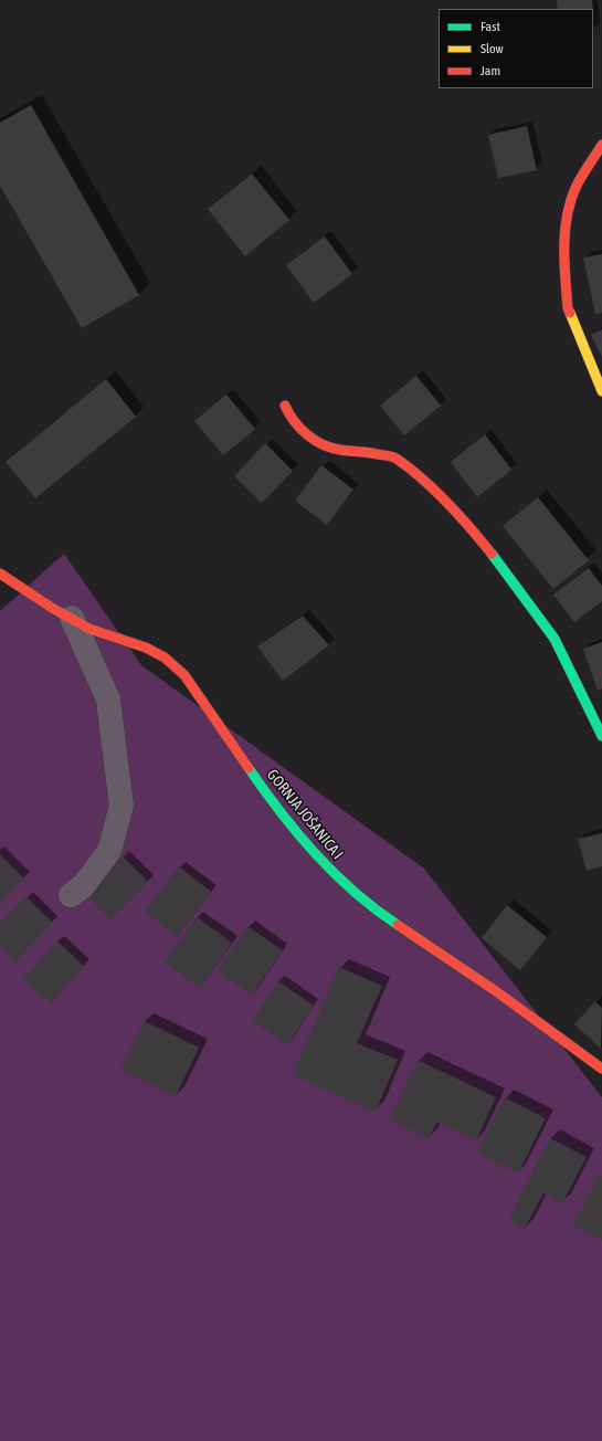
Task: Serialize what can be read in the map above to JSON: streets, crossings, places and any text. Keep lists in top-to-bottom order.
{
  "streets": {
    "street": ["GORNJA JOŠANICA I"]
  },
  "legend": ["Fast", "Slow", "Jam"]
}
